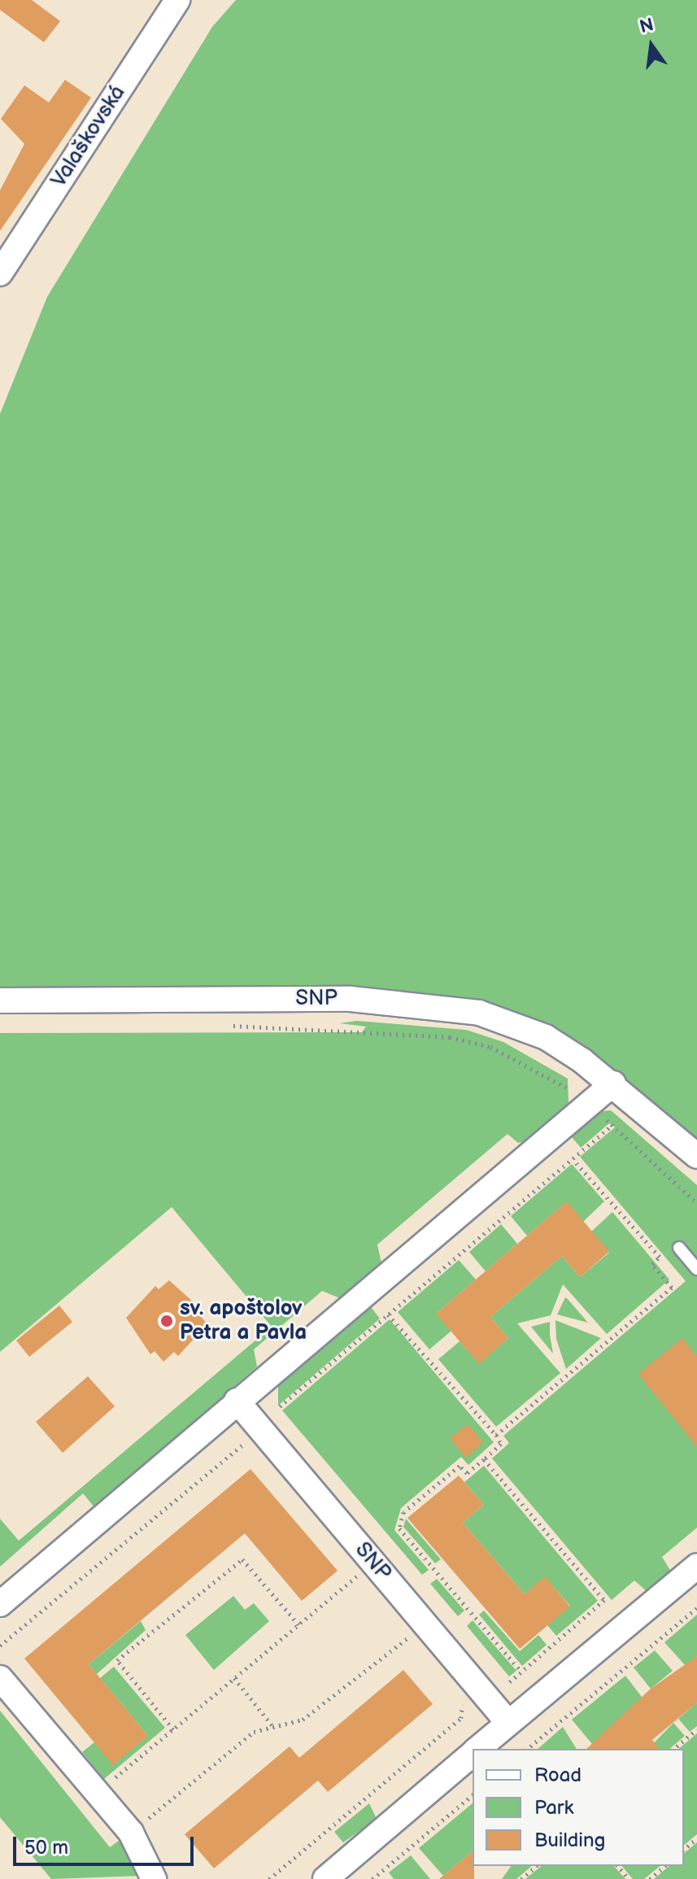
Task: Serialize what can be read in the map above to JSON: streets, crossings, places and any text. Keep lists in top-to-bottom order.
{
  "streets": {
    "street": ["Valaškovská", "SNP"]
  },
  "places": ["sv. apoštolov Petra a Pavla"],
  "legend": ["Road", "Park", "Building"],
  "scale_bar": "50 m",
  "north": "top"
}
